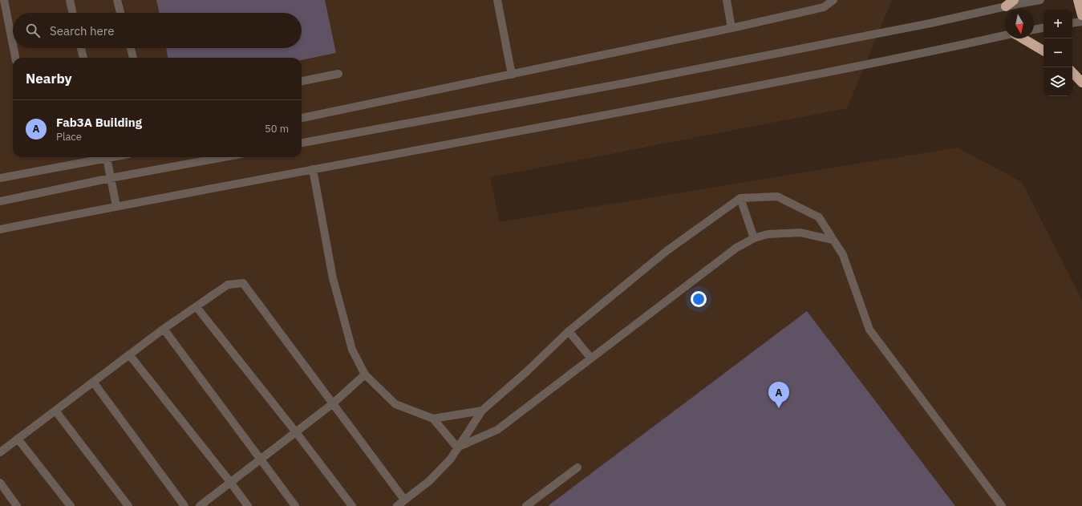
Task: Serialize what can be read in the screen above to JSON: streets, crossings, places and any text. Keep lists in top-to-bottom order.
{
  "north": "bottom",
  "page": {
    "map_buttons": ["+", "−"],
    "search": "Search here",
    "heading": "Nearby",
    "list": [
      {
        "mark": "A",
        "name": "Fab3A Building",
        "note": "Place",
        "value": "50 m"
      }
    ],
    "pins": "A"
  }
}
